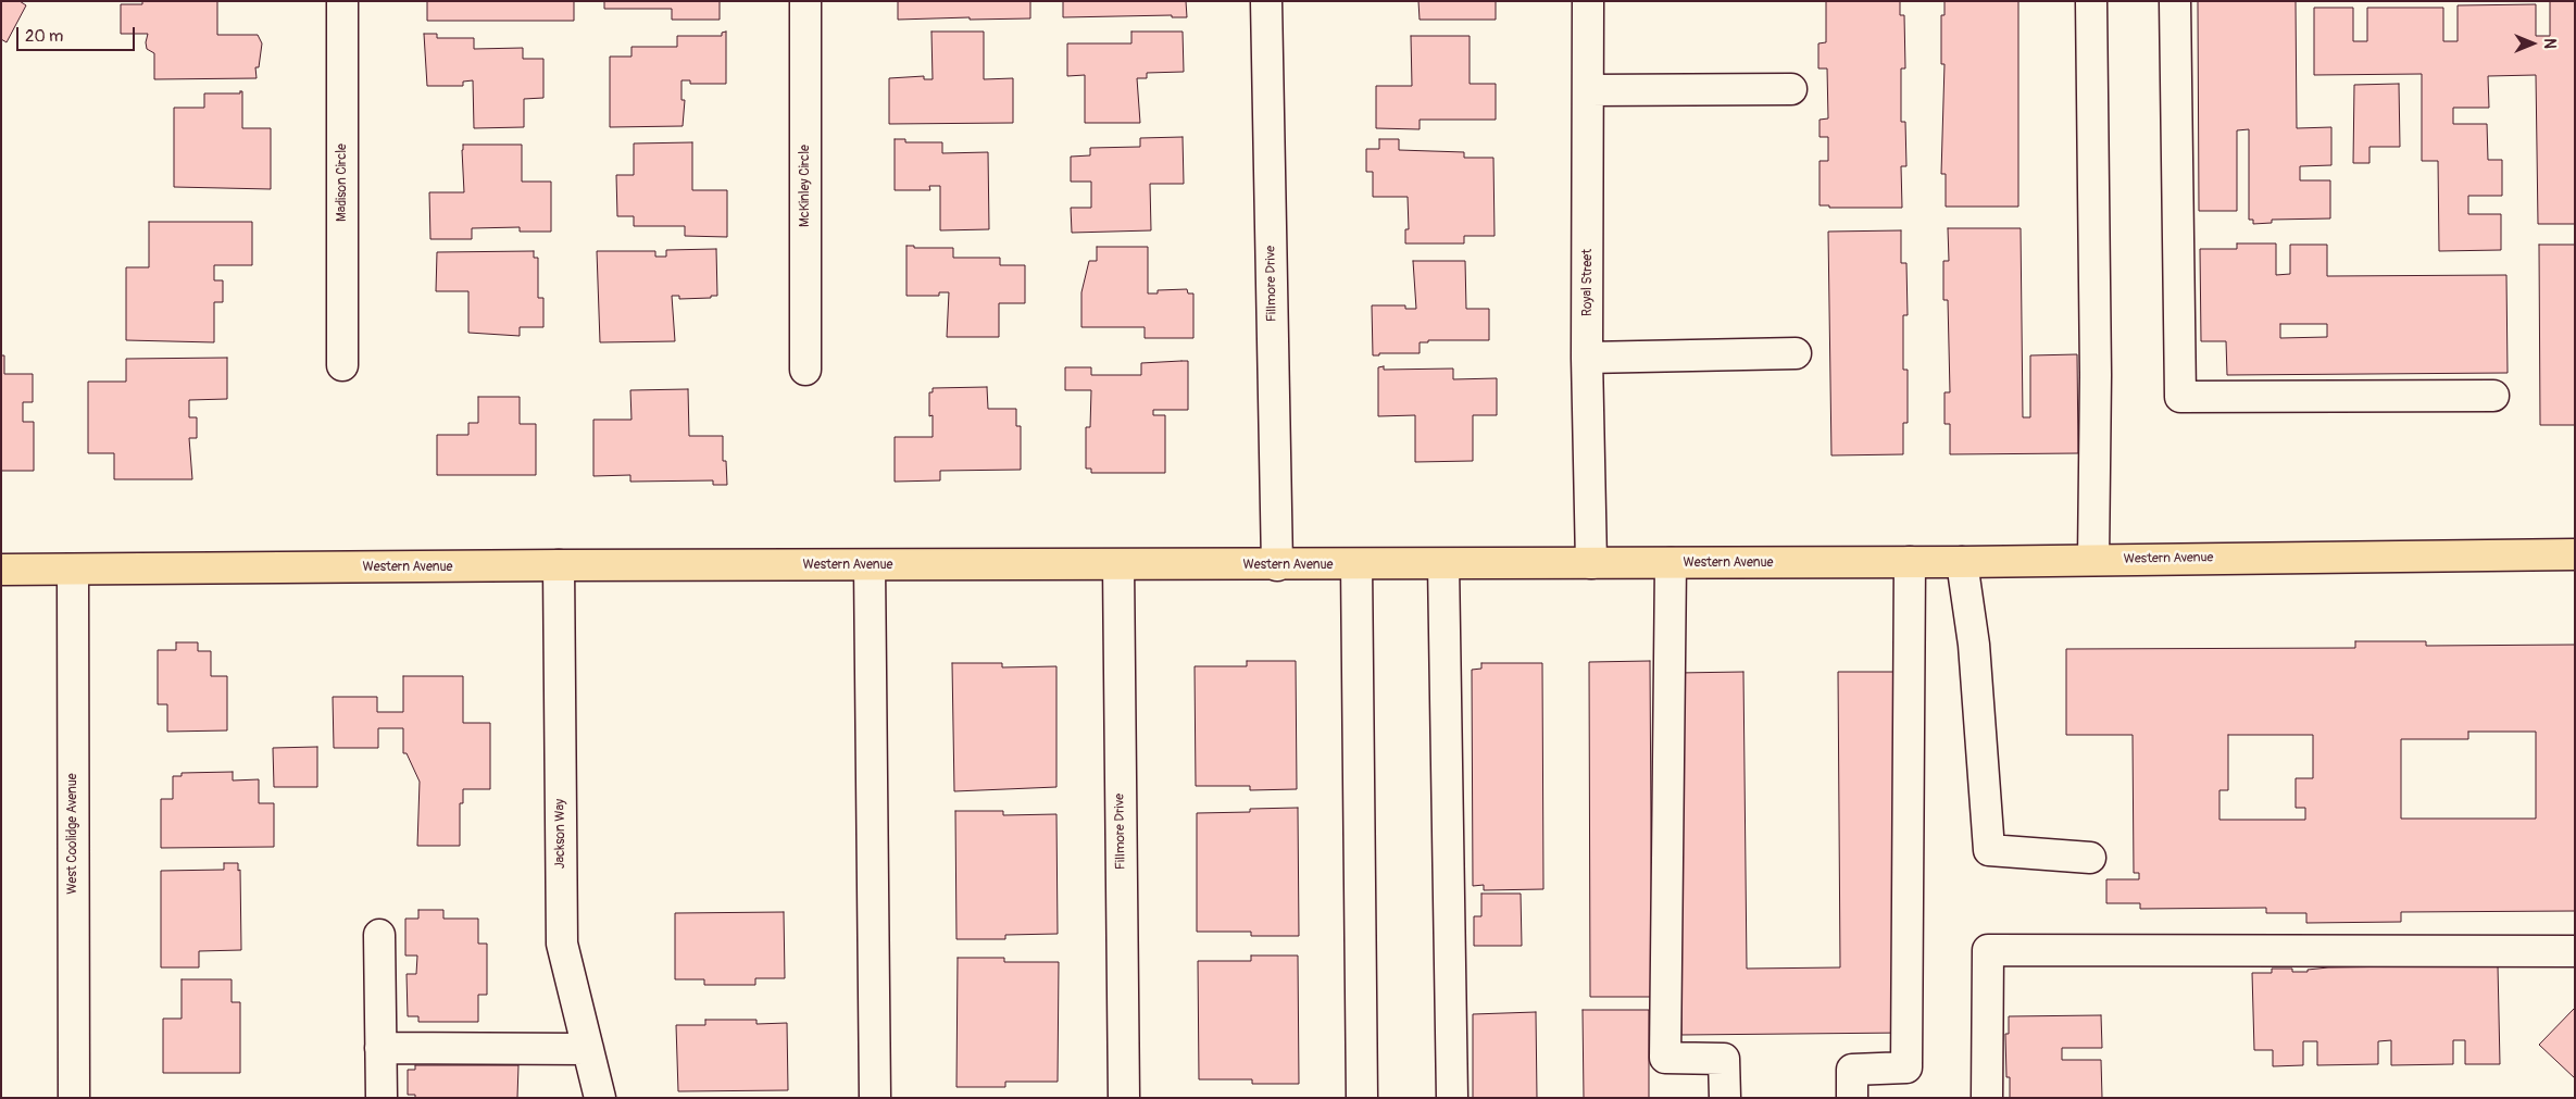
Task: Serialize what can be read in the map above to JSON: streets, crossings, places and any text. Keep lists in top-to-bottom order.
{
  "streets": {
    "main road": ["Western Avenue"],
    "street": [
      "Madison Circle",
      "McKinley Circle",
      "Royal Street",
      "Fillmore Drive",
      "West Coolidge Avenue",
      "Jackson Way"
    ]
  },
  "crossings": [
    ["Royal Street", "Western Avenue"],
    ["Fillmore Drive", "Western Avenue"],
    ["Western Avenue", "West Coolidge Avenue"],
    ["Western Avenue", "Jackson Way"]
  ],
  "scale_bar": "20 m",
  "north": "right"
}
